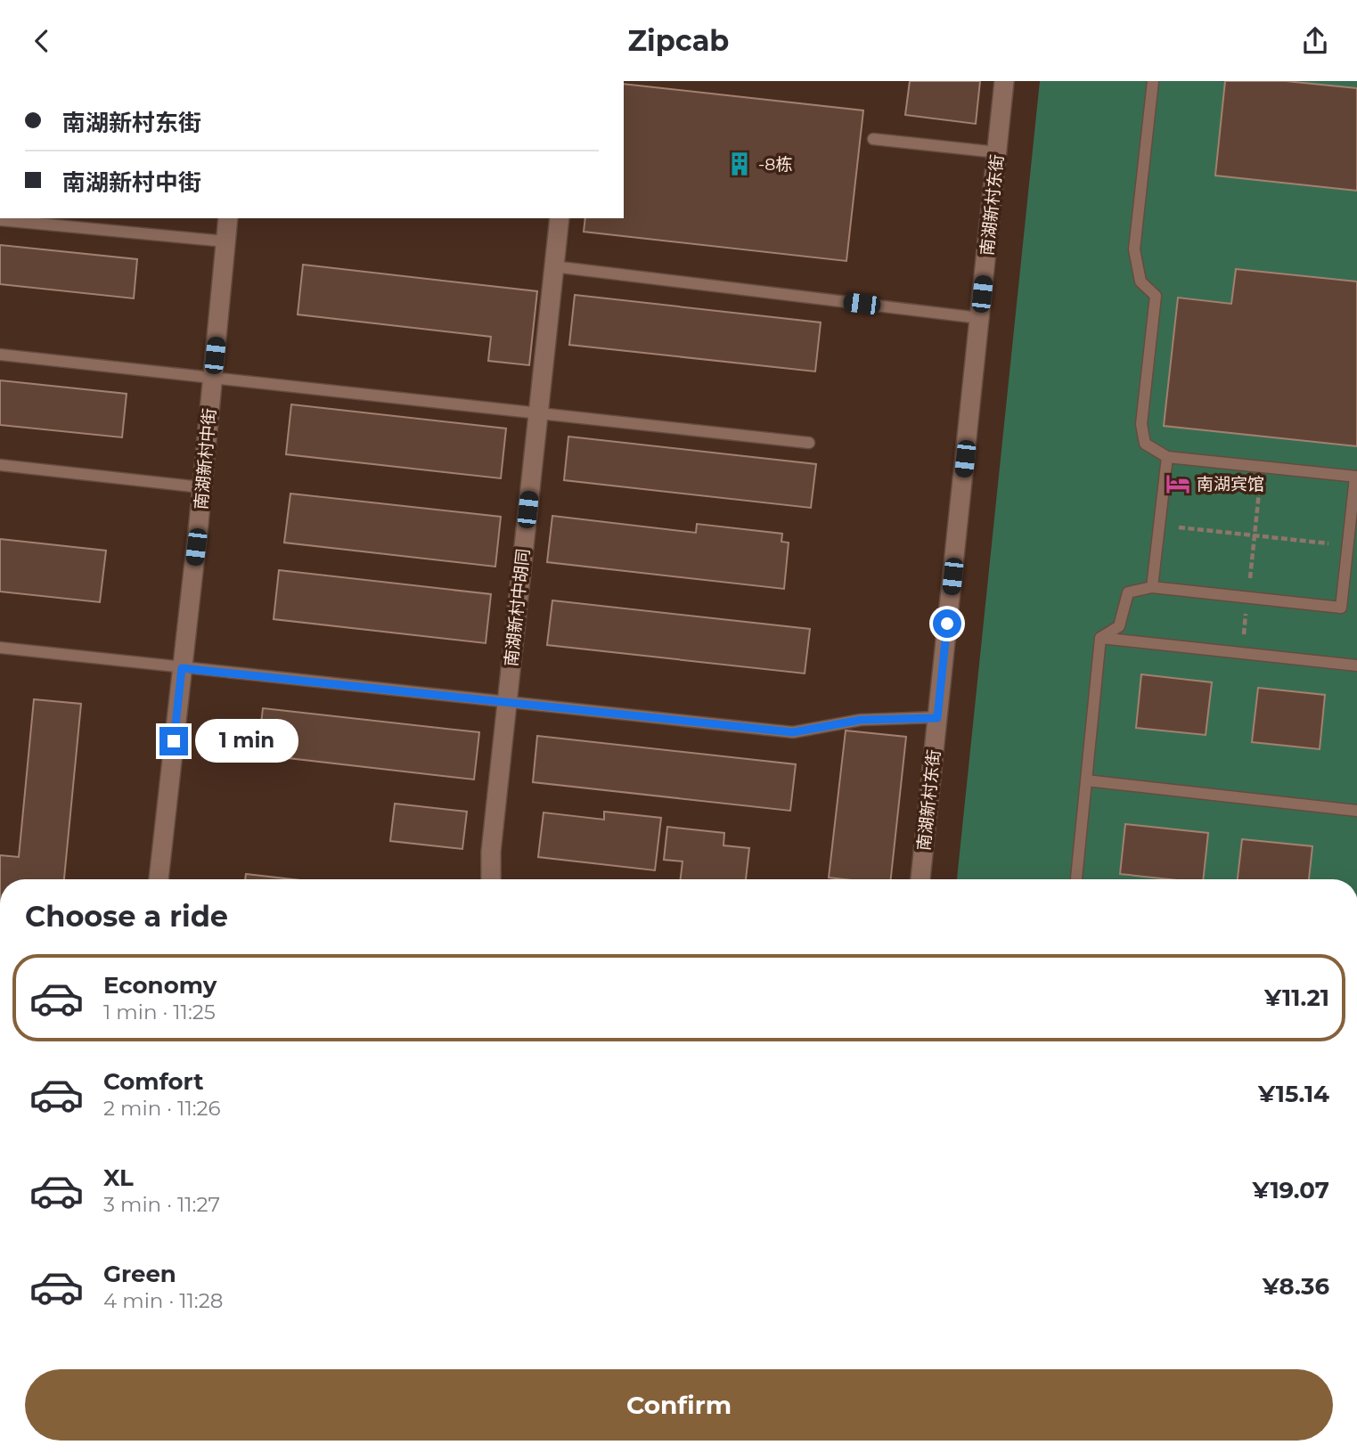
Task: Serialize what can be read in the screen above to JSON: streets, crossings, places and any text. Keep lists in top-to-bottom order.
{
  "streets": {
    "street": ["南湖新村东街", "南湖新村中街", "南湖新村中胡同"]
  },
  "places": {
    "building": ["-8栋"],
    "hotel": ["南湖宾馆"]
  },
  "page": {
    "header": "Zipcab",
    "banner": ["南湖新村东街", "南湖新村中街"],
    "bubble": "1 min",
    "heading": "Choose a ride",
    "list": [
      {
        "name": "Economy",
        "note": "1 min · 11:25",
        "value": "¥11.21"
      },
      {
        "name": "Comfort",
        "note": "2 min · 11:26",
        "value": "¥15.14"
      },
      {
        "name": "XL",
        "note": "3 min · 11:27",
        "value": "¥19.07"
      },
      {
        "name": "Green",
        "note": "4 min · 11:28",
        "value": "¥8.36"
      }
    ],
    "buttons": "Confirm"
  }
}
